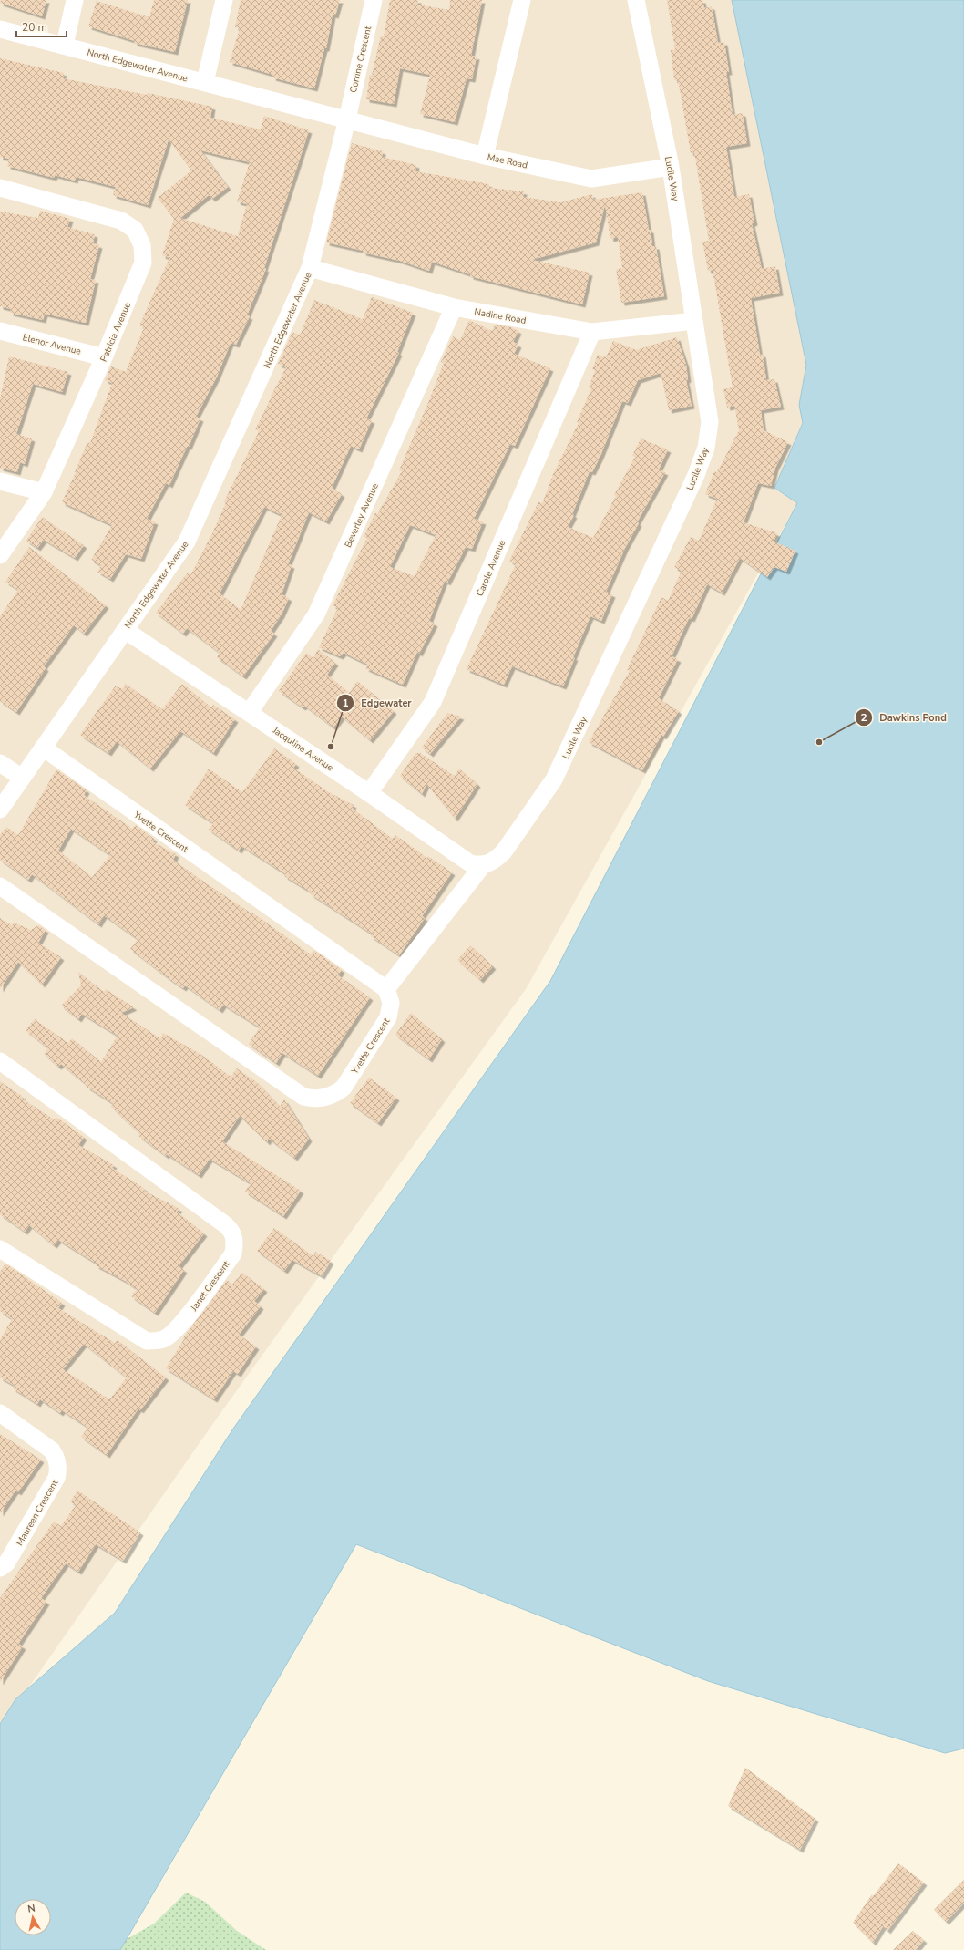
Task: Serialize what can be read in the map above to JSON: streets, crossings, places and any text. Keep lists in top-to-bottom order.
{
  "streets": {
    "street": [
      "Corrine Crescent",
      "North Edgewater Avenue",
      "Mae Road",
      "Lucile Way",
      "Nadine Road",
      "Patricia Avenue",
      "Elenor Avenue",
      "Beverley Avenue",
      "Carole Avenue",
      "Jacquline Avenue",
      "Yvette Crescent",
      "Janet Crescent",
      "Maureen Crescent"
    ]
  },
  "crossings": [
    ["Corrine Crescent", "North Edgewater Avenue"],
    ["Corrine Crescent", "Mae Road"],
    ["North Edgewater Avenue", "Mae Road"],
    ["North Edgewater Avenue", "Nadine Road"],
    ["North Edgewater Avenue", "Jacquline Avenue"],
    ["North Edgewater Avenue", "Yvette Crescent"],
    ["Mae Road", "Lucile Way"],
    ["Lucile Way", "Nadine Road"],
    ["Lucile Way", "Jacquline Avenue"],
    ["Nadine Road", "Beverley Avenue"],
    ["Nadine Road", "Carole Avenue"],
    ["Patricia Avenue", "Elenor Avenue"],
    ["Beverley Avenue", "Jacquline Avenue"],
    ["Carole Avenue", "Jacquline Avenue"]
  ],
  "places": ["Dawkins Pond", "Edgewater"],
  "scale_bar": "20 m",
  "north": "top"
}
